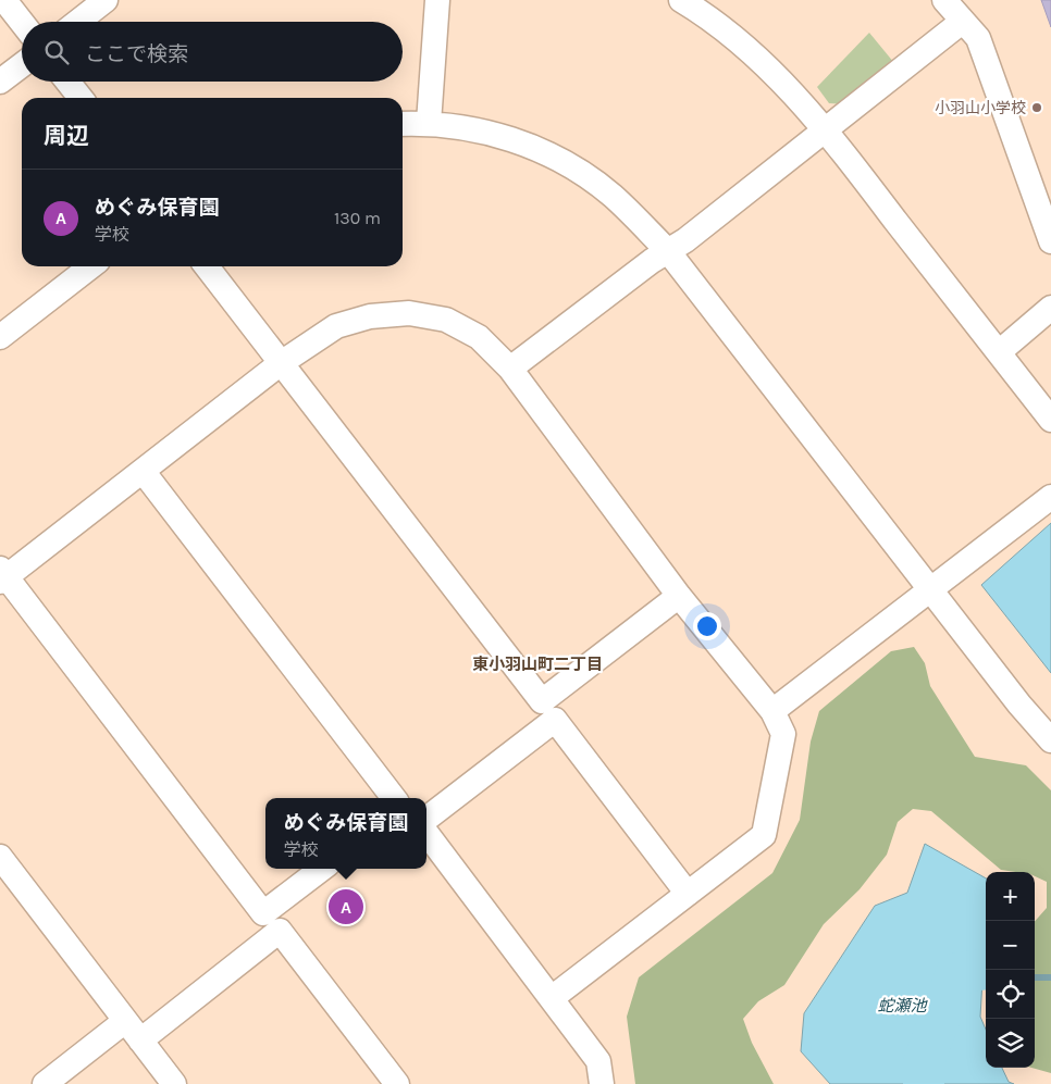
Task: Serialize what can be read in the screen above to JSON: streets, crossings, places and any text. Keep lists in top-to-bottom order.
{
  "districts": ["東小羽山町二丁目"],
  "water": ["蛇瀬池"],
  "places": ["小羽山小学校"],
  "page": {
    "search": "ここで検索",
    "heading": "周辺",
    "list": [
      {
        "mark": "A",
        "name": "めぐみ保育園",
        "note": "学校",
        "value": "130 m"
      }
    ],
    "popup": ["めぐみ保育園", "学校"],
    "map_buttons": ["+", "−"],
    "pins": "A"
  }
}
